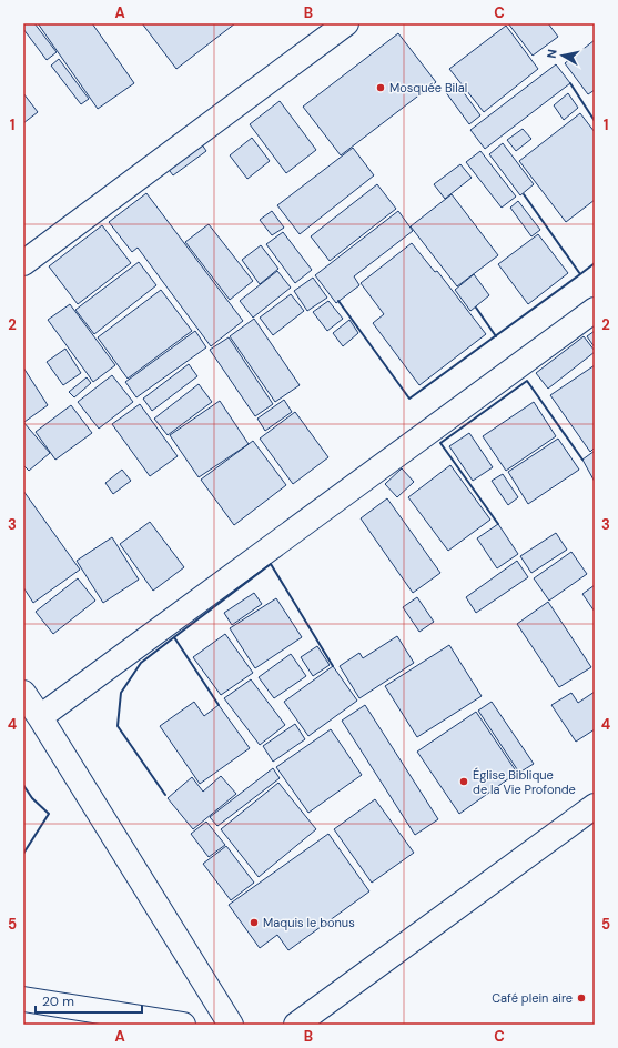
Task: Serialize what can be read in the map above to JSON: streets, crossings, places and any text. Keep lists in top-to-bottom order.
{
  "places": [
    "Mosquée Bilal",
    "Église Biblique de la Vie Profonde",
    "Maquis le bonus",
    "Café plein aire"
  ],
  "scale_bar": "20 m",
  "north": "left",
  "grid": {
    "columns": ["A", "B", "C"],
    "rows": [
      "1",
      "2",
      "3",
      "4",
      "5"
    ]
  }
}
